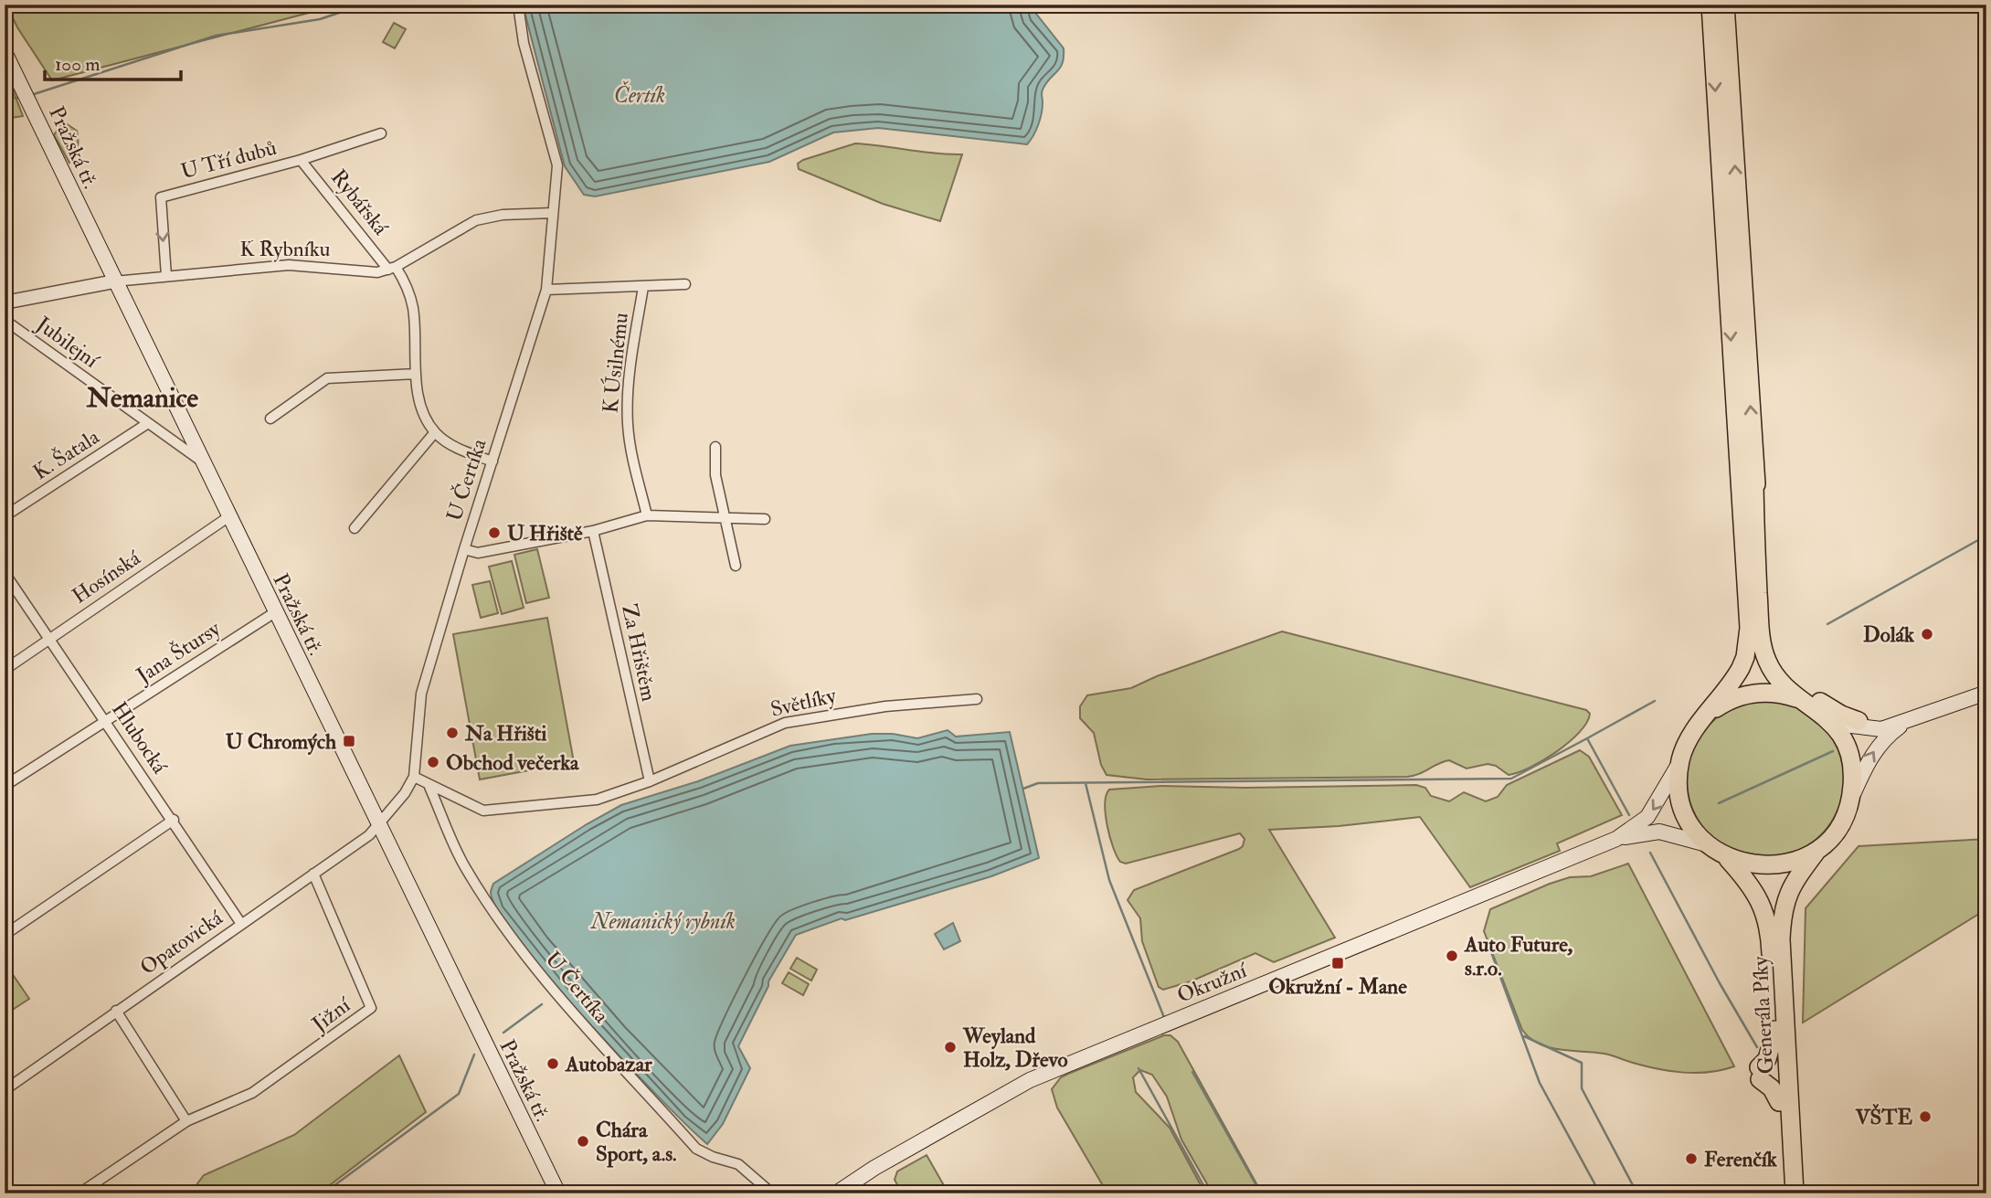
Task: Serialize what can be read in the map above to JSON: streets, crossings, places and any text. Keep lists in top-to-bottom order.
{
  "streets": {
    "highway": ["Generála Píky"],
    "main road": ["Pražská tř.", "Okružní"],
    "street": [
      "U Tří dubů",
      "Rybářská",
      "K Rybníku",
      "Jubilejní",
      "K Úsilnému",
      "K. Šatala",
      "U Čertíka",
      "Hosínská",
      "Jana Štursy",
      "Za Hřištěm",
      "Světlíky",
      "Hlubocká",
      "Opatovická",
      "Jižní"
    ]
  },
  "crossings": [
    ["Pražská tř.", "K Rybníku"],
    ["Pražská tř.", "Jubilejní"],
    ["Pražská tř.", "Hosínská"],
    ["Pražská tř.", "Jana Štursy"],
    ["Pražská tř.", "Opatovická"],
    ["U Tří dubů", "Rybářská"],
    ["U Tří dubů", "K Rybníku"],
    ["Rybářská", "K Rybníku"],
    ["K Rybníku", "U Čertíka"],
    ["Jubilejní", "K. Šatala"],
    ["U Čertíka", "Opatovická"],
    ["Hosínská", "Hlubocká"],
    ["Jana Štursy", "Hlubocká"],
    ["Za Hřištěm", "Světlíky"],
    ["Hlubocká", "Opatovická"],
    ["Opatovická", "Jižní"],
    ["Okružní", "Generála Píky"]
  ],
  "districts": ["Nemanice"],
  "water": ["Čertík", "Nemanický rybník"],
  "places": {
    "other": [
      "U Hřiště",
      "Dolák",
      "Na Hřišti",
      "Obchod večerka",
      "Auto Future, s.r.o.",
      "Weyland Holz, Dřevo",
      "Autobazar",
      "VŠTE",
      "Chára Sport, a.s.",
      "Ferenčík"
    ],
    "transit": ["U Chromých", "Okružní - Mane"]
  },
  "scale_bar": "100 m"
}
